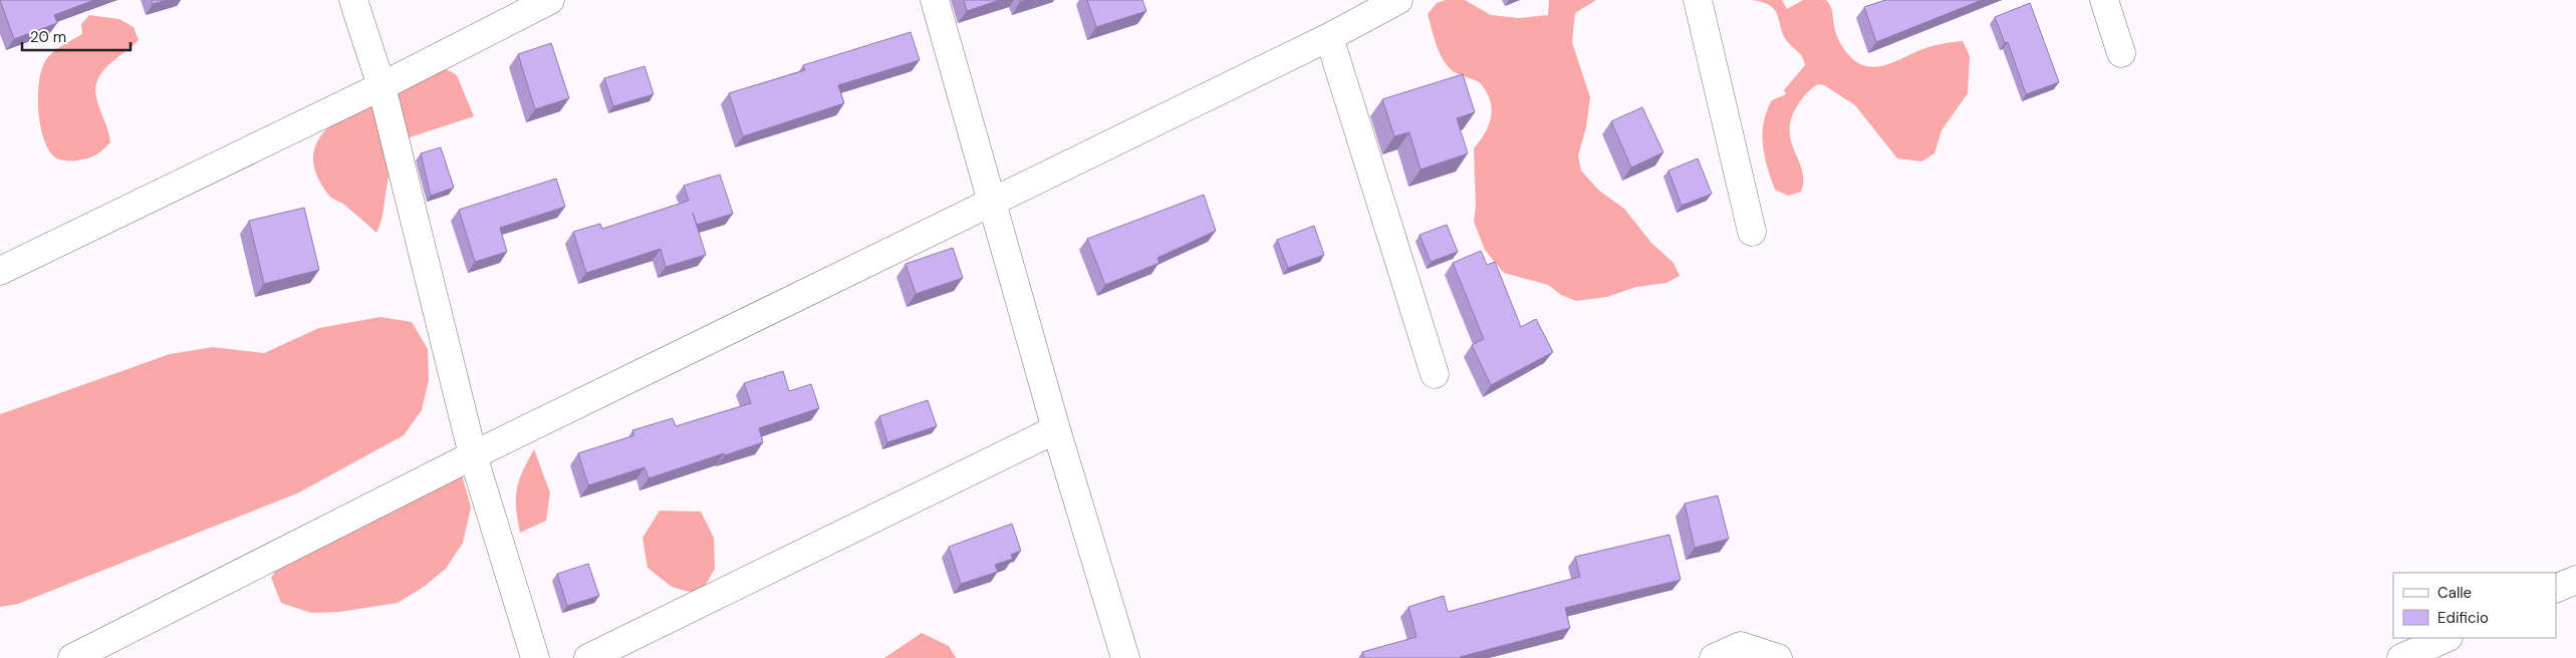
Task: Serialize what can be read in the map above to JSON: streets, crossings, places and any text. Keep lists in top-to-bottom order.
{
  "legend": ["Calle", "Edificio"],
  "scale_bar": "20 m"
}
